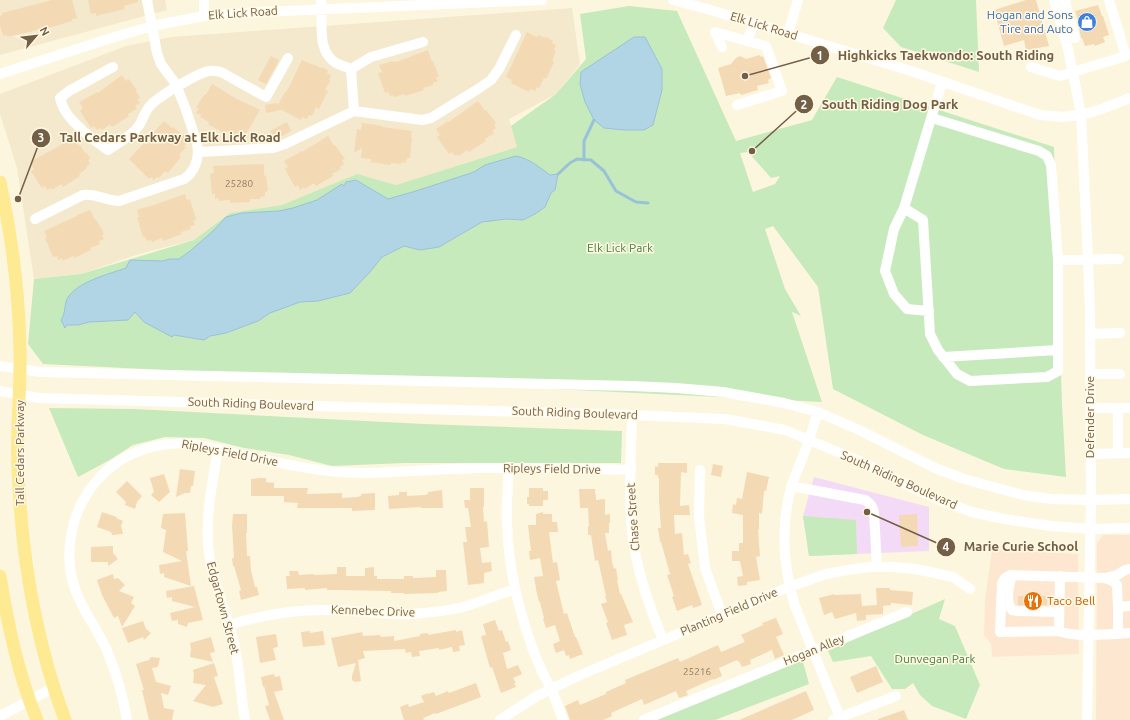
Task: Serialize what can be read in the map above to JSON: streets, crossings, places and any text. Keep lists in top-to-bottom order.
{
  "streets": {
    "main road": ["Tall Cedars Parkway"],
    "street": [
      "Elk Lick Road",
      "South Riding Boulevard",
      "Defender Drive",
      "Ripleys Field Drive",
      "Chase Street",
      "Edgartown Street",
      "Kennebec Drive",
      "Planting Field Drive",
      "Hogan Alley"
    ]
  },
  "crossings": [
    ["Elk Lick Road", "Defender Drive"],
    ["South Riding Boulevard", "Defender Drive"],
    ["South Riding Boulevard", "Tall Cedars Parkway"],
    ["South Riding Boulevard", "Chase Street"],
    ["Ripleys Field Drive", "Chase Street"],
    ["Ripleys Field Drive", "Edgartown Street"],
    ["Chase Street", "Planting Field Drive"],
    ["Edgartown Street", "Kennebec Drive"]
  ],
  "parks": ["Elk Lick Park", "Dunvegan Park"],
  "places": {
    "shop": ["Hogan and Sons Tire and Auto"],
    "other": [
      "Highkicks Taekwondo: South Riding",
      "South Riding Dog Park",
      "Tall Cedars Parkway at Elk Lick Road",
      "Marie Curie School"
    ],
    "restaurant": ["Taco Bell"]
  },
  "house_numbers": ["25280", "25216"],
  "north": "top right"
}
